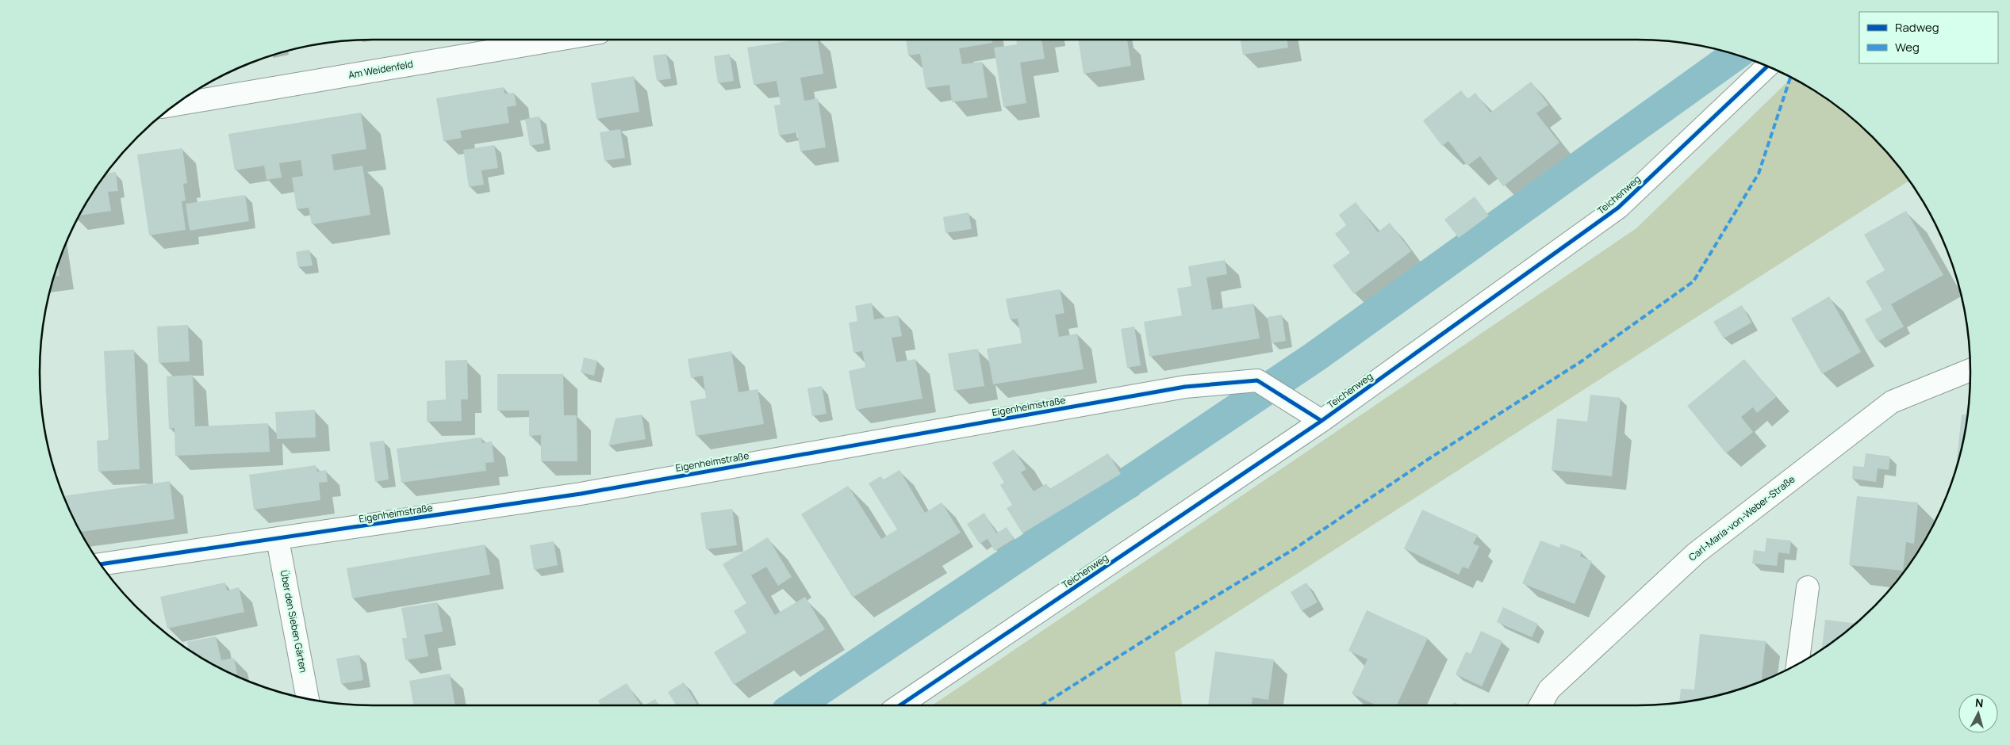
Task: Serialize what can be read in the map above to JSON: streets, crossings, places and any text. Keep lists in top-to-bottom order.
{
  "streets": {
    "street": [
      "Am Weidenfeld",
      "Teichenweg",
      "Eigenheimstraße",
      "Carl-Maria-von-Weber-Straße",
      "Über den Sieben Gärten"
    ]
  },
  "crossings": [
    ["Teichenweg", "Eigenheimstraße"],
    ["Eigenheimstraße", "Über den Sieben Gärten"]
  ],
  "legend": ["Radweg", "Weg"],
  "north": "top"
}
